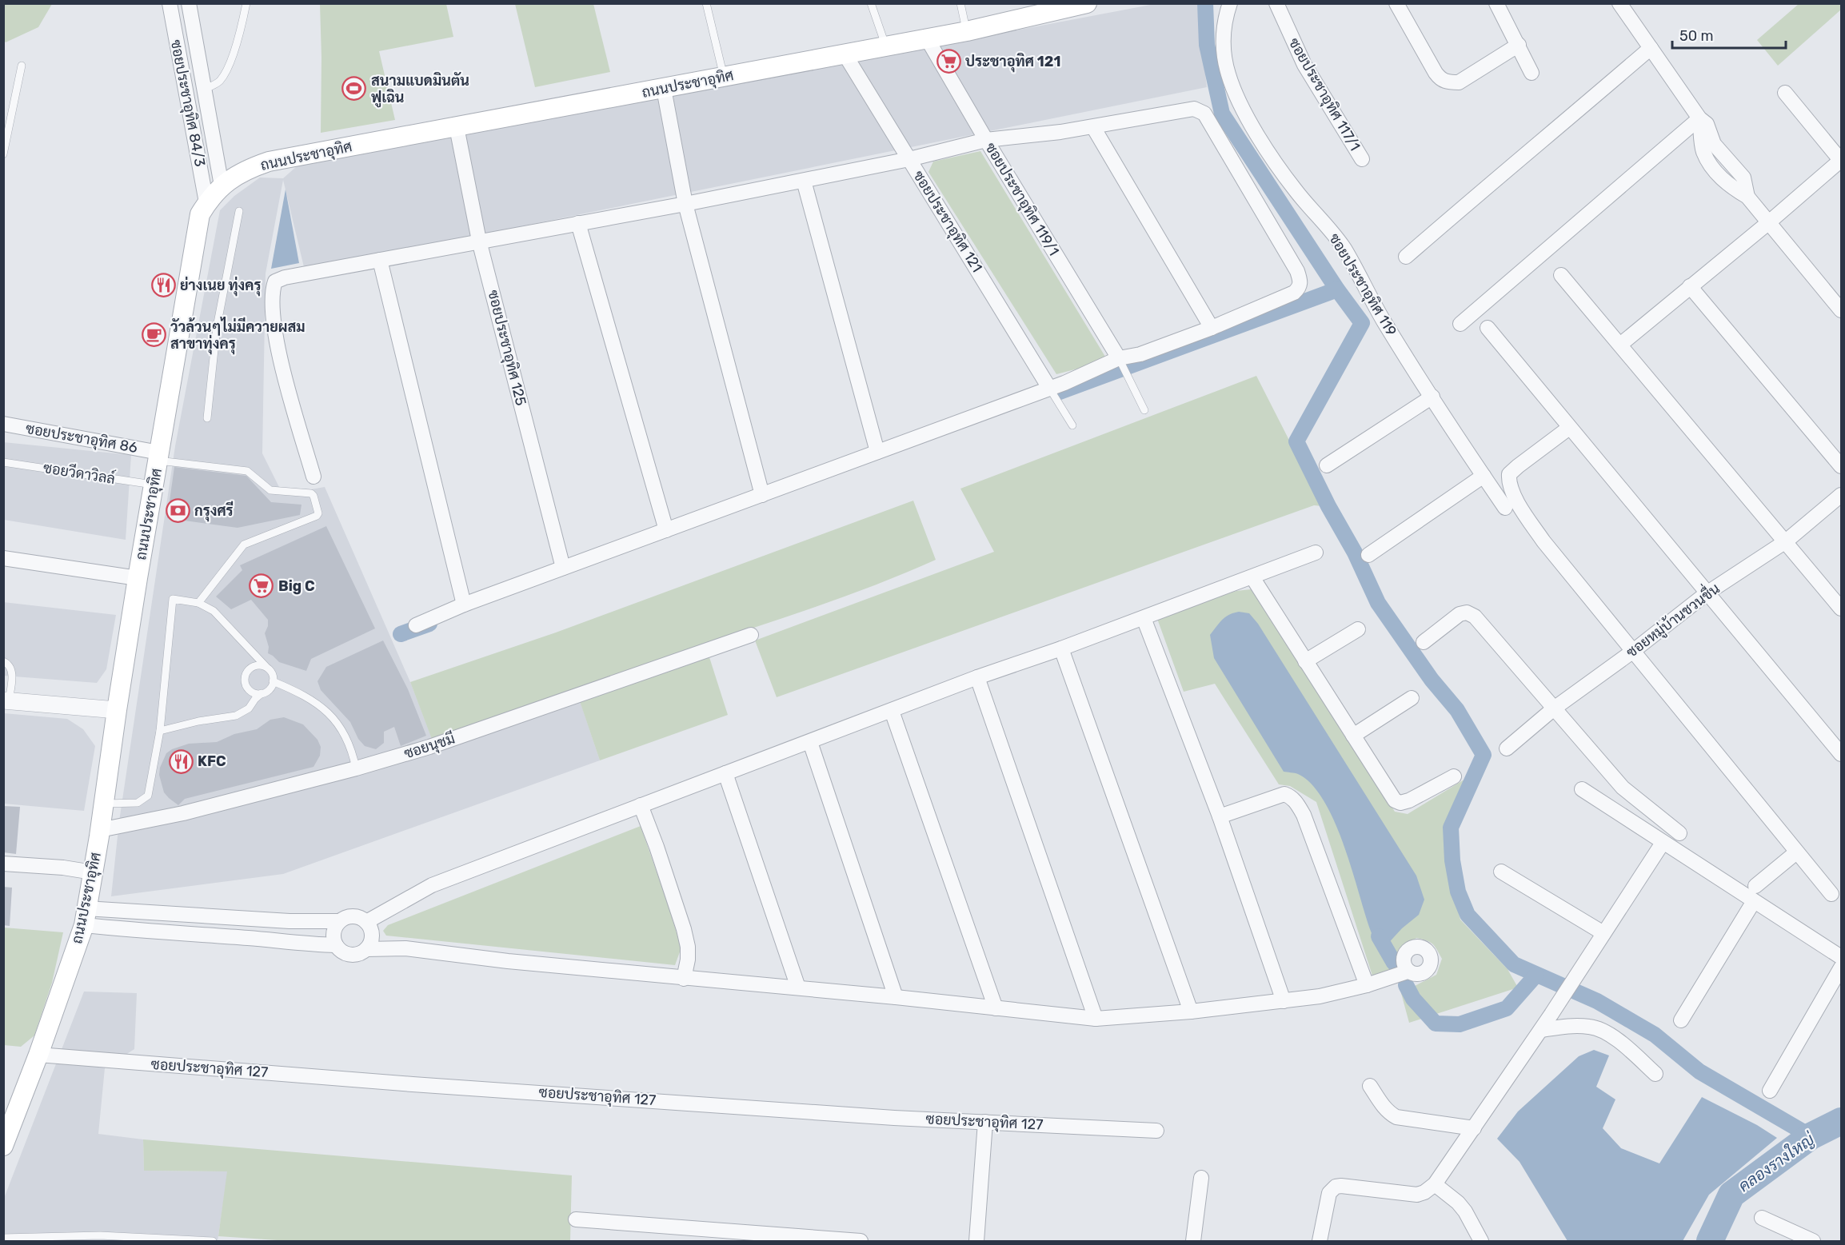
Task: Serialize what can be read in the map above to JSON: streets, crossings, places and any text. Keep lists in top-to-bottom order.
{
  "streets": {
    "main road": ["ถนนประชาอุทิศ"],
    "street": [
      "ซอยประชาอุทิศ 117/1",
      "ซอยประชาอุทิศ 84/3",
      "ซอยประชาอุทิศ 119/1",
      "ซอยประชาอุทิศ 121",
      "ซอยประชาอุทิศ 119",
      "ซอยประชาอุทิศ 125",
      "ซอยประชาอุทิศ 86",
      "ซอยหมู่บ้านชวนชื่น",
      "ซอยนุชมี",
      "ซอยประชาอุทิศ 127"
    ],
    "lane": ["ซอยวีดาวิลล์"]
  },
  "crossings": [
    ["ถนนประชาอุทิศ", "ซอยประชาอุทิศ 84/3"],
    ["ถนนประชาอุทิศ", "ซอยประชาอุทิศ 119/1"],
    ["ถนนประชาอุทิศ", "ซอยประชาอุทิศ 121"],
    ["ถนนประชาอุทิศ", "ซอยประชาอุทิศ 125"],
    ["ถนนประชาอุทิศ", "ซอยประชาอุทิศ 86"],
    ["ถนนประชาอุทิศ", "ซอยวีดาวิลล์"],
    ["ถนนประชาอุทิศ", "ซอยนุชมี"],
    ["ถนนประชาอุทิศ", "ซอยประชาอุทิศ 127"]
  ],
  "water": ["คลองรางใหญ่"],
  "places": {
    "supermarket": ["ประชาอุทิศ 121", "Big C"],
    "sports": ["สนามแบดมินตัน ฟูเฉิน"],
    "restaurant": ["ย่างเนย ทุ่งครุ", "KFC"],
    "cafe": ["วัวล้วนๆไม่มีควายผสม สาขาทุ่งครุ"],
    "bank": ["กรุงศรี"]
  },
  "scale_bar": "50 m"
}
